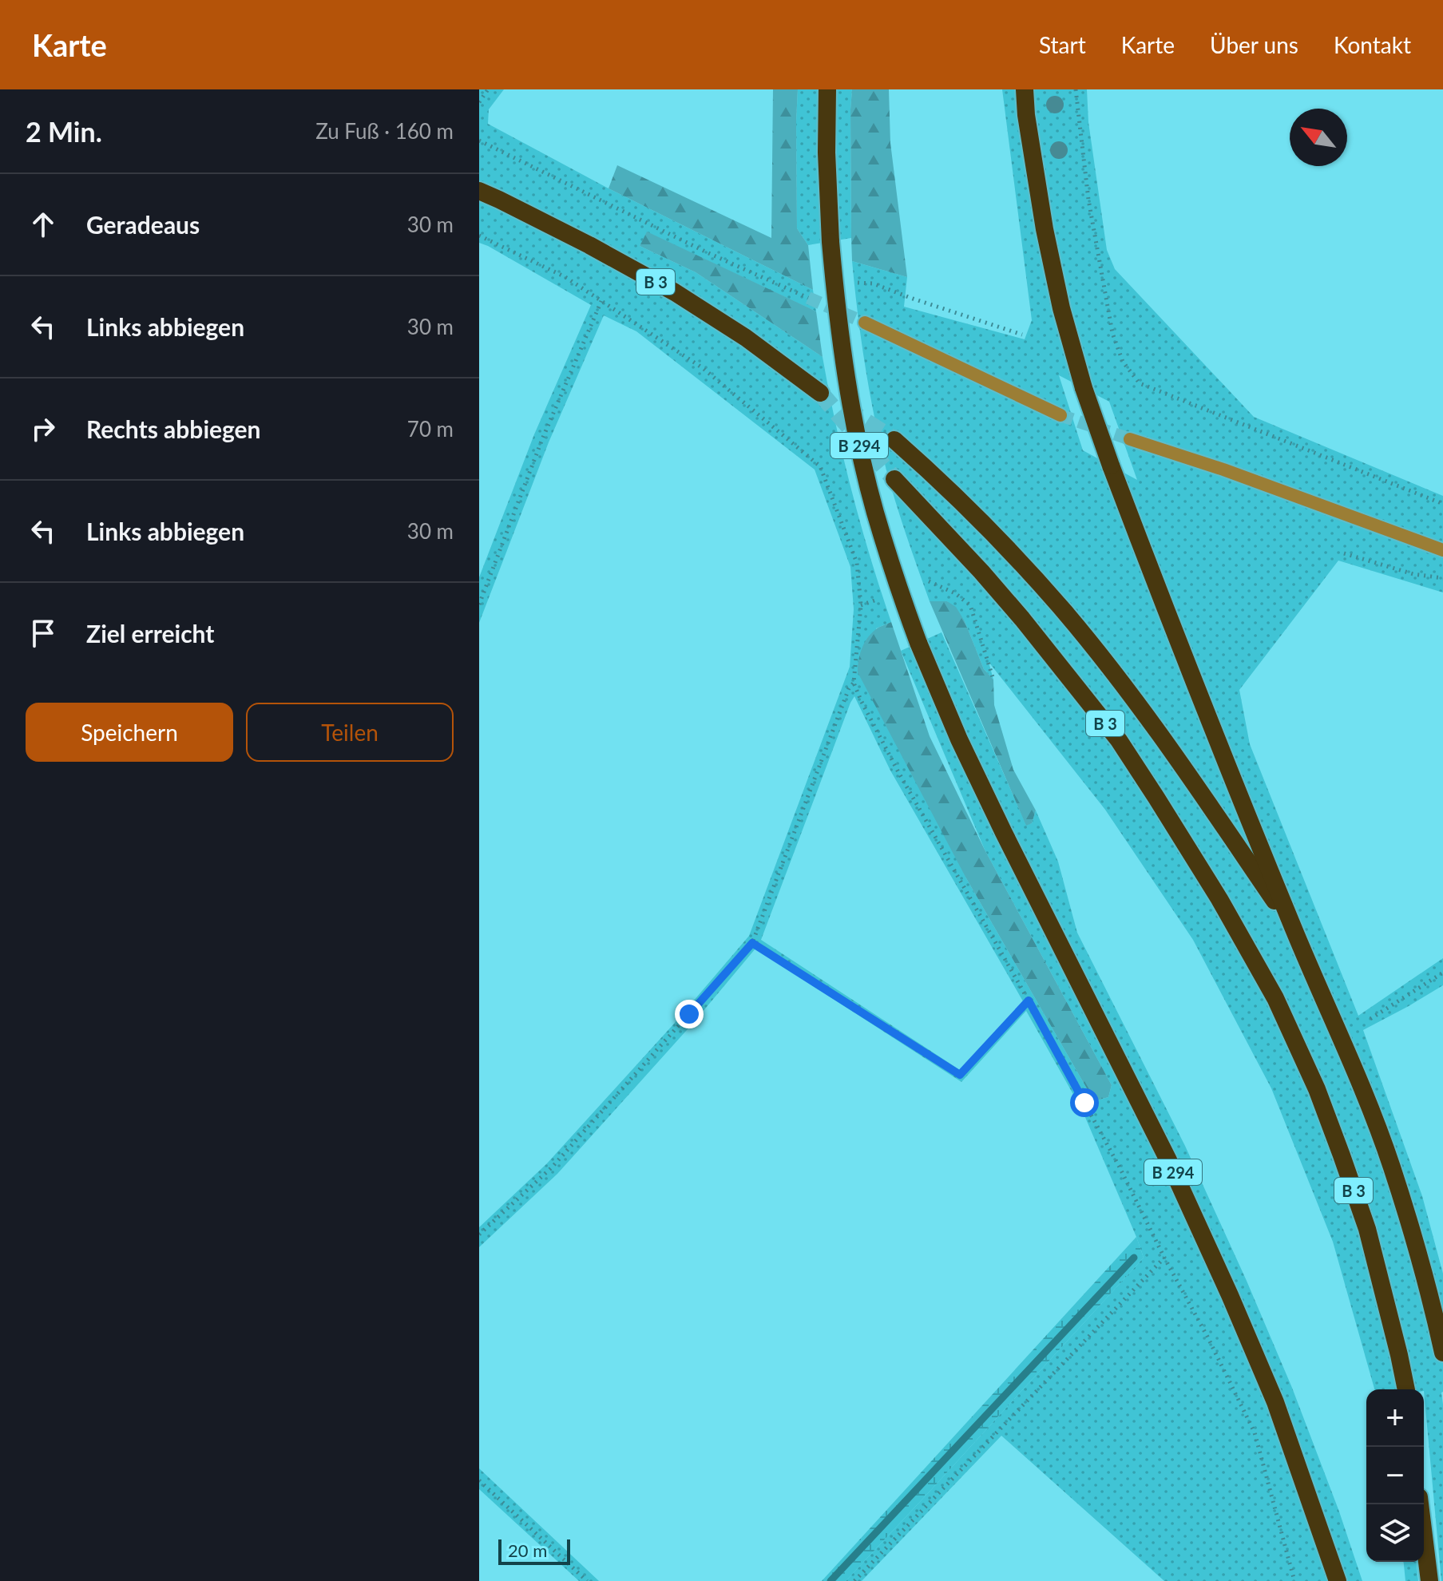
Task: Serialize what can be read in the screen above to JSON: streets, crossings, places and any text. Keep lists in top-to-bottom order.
{
  "streets": {
    "highway": ["B 3", "B 294"]
  },
  "scale_bar": "20 m",
  "north": "top left",
  "page": {
    "header": "Karte",
    "nav": [
      "Start",
      "Karte",
      "Über uns",
      "Kontakt"
    ],
    "heading": ["2 Min.", "Zu Fuß · 160 m"],
    "list": [
      ["Geradeaus", "30 m"],
      ["Links abbiegen", "30 m"],
      ["Rechts abbiegen", "70 m"],
      ["Links abbiegen", "30 m"],
      "Ziel erreicht"
    ],
    "buttons": ["Speichern", "Teilen"],
    "map_buttons": ["+", "−"],
    "scale": "20 m"
  }
}
